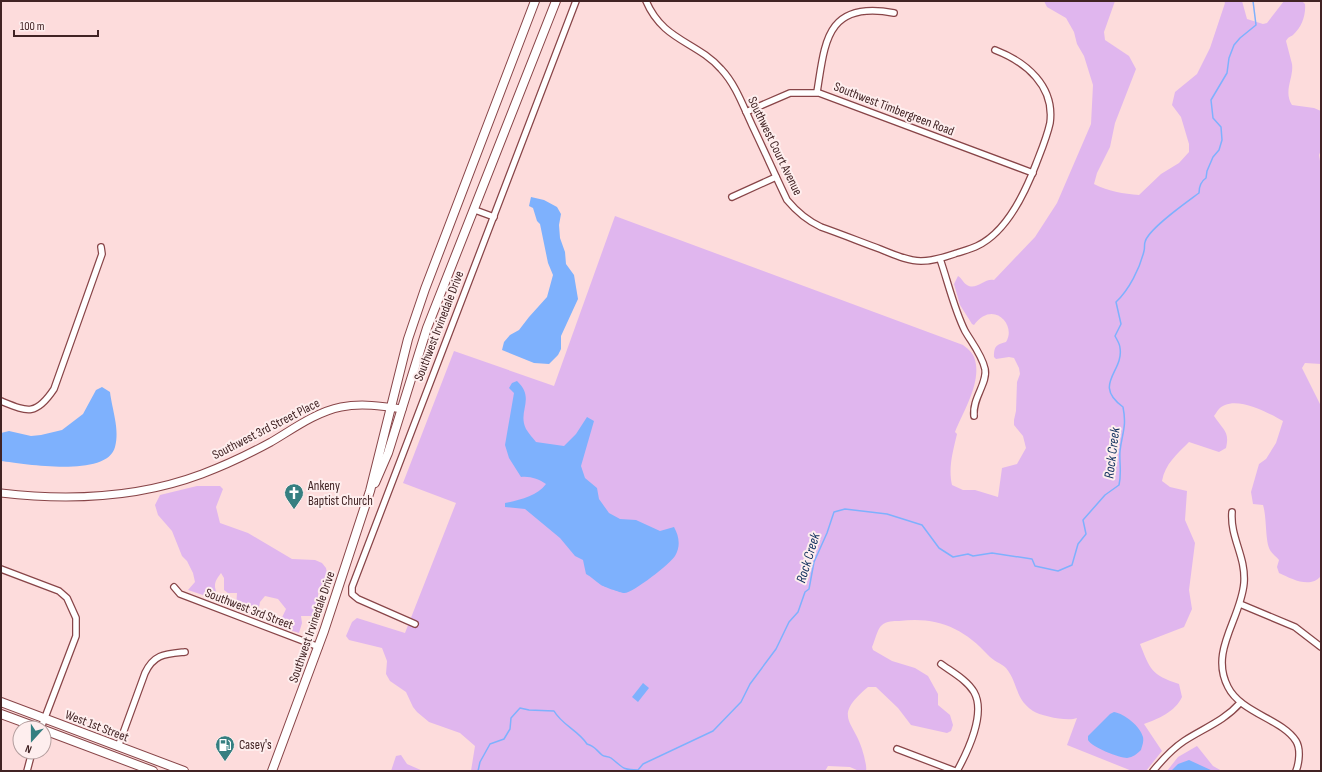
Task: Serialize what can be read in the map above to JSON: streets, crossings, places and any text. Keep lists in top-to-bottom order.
{
  "streets": {
    "main road": ["Southwest Irvinedale Drive", "West 1st Street"],
    "street": [
      "Southwest Timbergreen Road",
      "Southwest Court Avenue",
      "Southwest 3rd Street Place",
      "Southwest 3rd Street"
    ]
  },
  "crossings": [
    ["Southwest Timbergreen Road", "Southwest Court Avenue"],
    ["Southwest Irvinedale Drive", "Southwest 3rd Street Place"],
    ["Southwest Irvinedale Drive", "Southwest 3rd Street"]
  ],
  "water": ["Rock Creek"],
  "places": {
    "church": ["Ankeny Baptist Church"],
    "fuel station": ["Casey's"]
  },
  "scale_bar": "100 m",
  "north": "bottom"
}
